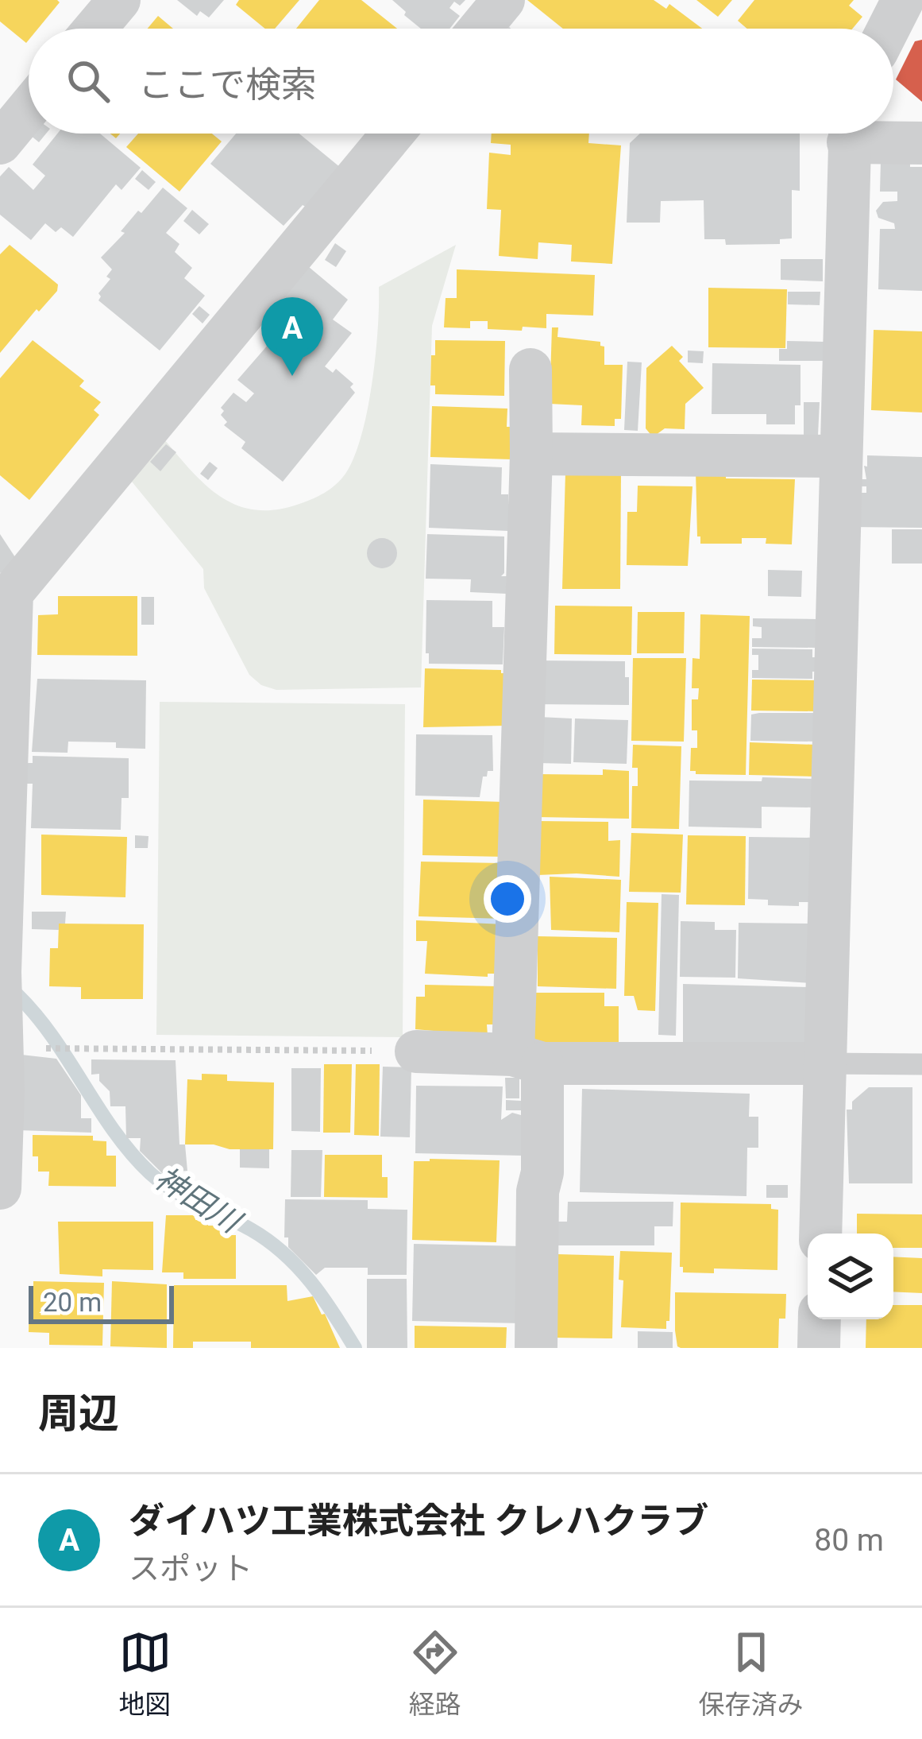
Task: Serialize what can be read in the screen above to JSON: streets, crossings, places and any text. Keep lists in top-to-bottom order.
{
  "water": ["神田川"],
  "scale_bar": "20 m",
  "page": {
    "search": "ここで検索",
    "pins": "A",
    "scale": "20 m",
    "heading": "周辺",
    "list": [
      {
        "mark": "A",
        "name": "ダイハツ工業株式会社 クレハクラブ",
        "note": "スポット",
        "value": "80 m"
      }
    ],
    "nav": ["地図", "経路", "保存済み"]
  }
}
